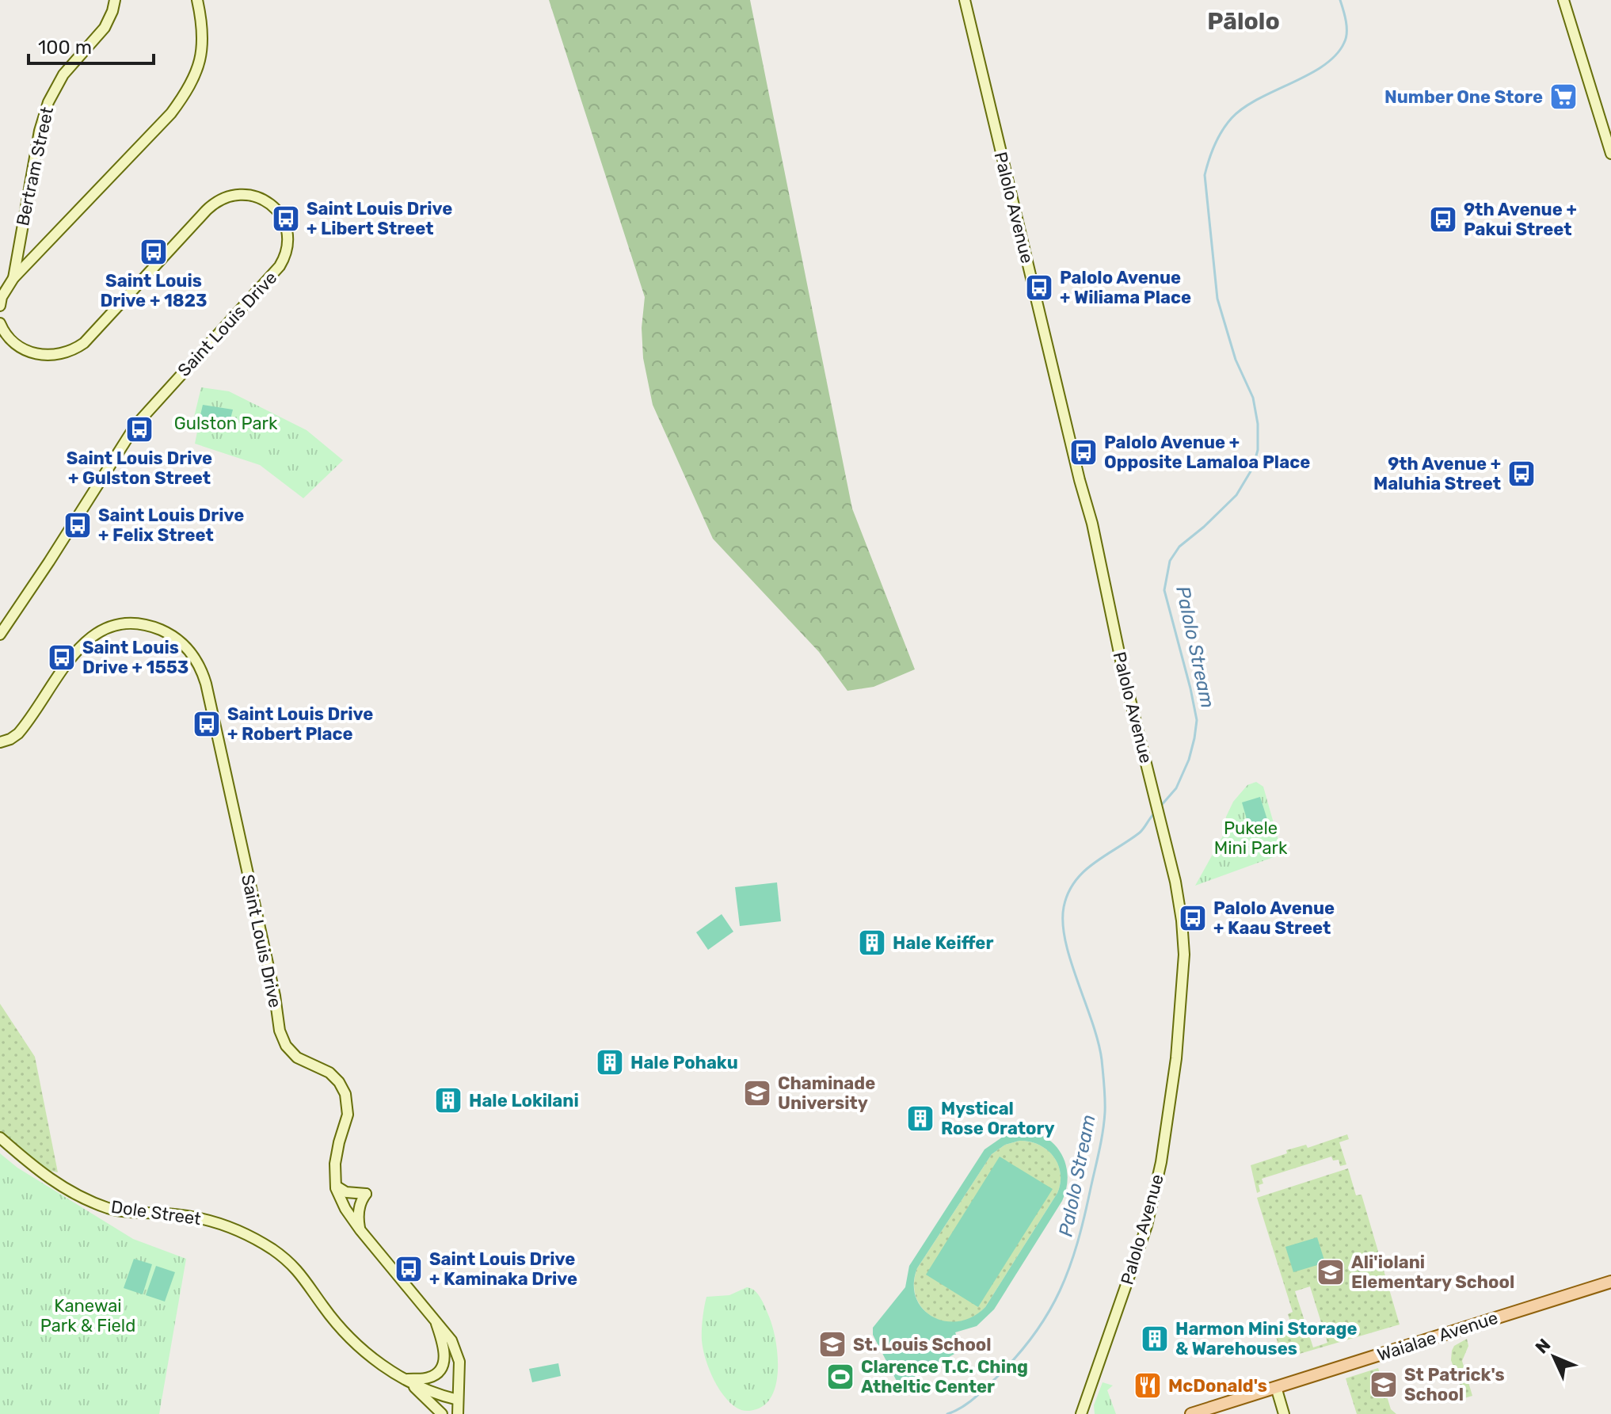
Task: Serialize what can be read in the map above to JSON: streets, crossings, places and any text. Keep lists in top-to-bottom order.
{
  "streets": {
    "main road": ["Waialae Avenue"],
    "street": [
      "Bertram Street",
      "Palolo Avenue",
      "Saint Louis Drive",
      "Dole Street"
    ]
  },
  "crossings": [
    ["Saint Louis Drive", "Dole Street"]
  ],
  "districts": ["Pālolo"],
  "water": ["Palolo Stream"],
  "parks": ["Gulston Park", "Pukele Mini Park", "Kanewai Park & Field"],
  "places": {
    "supermarket": ["Number One Store"],
    "bus stop": [
      "Saint Louis Drive + Libert Street",
      "9th Avenue + Pakui Street",
      "Saint Louis Drive + 1823",
      "Palolo Avenue + Wiliama Place",
      "Saint Louis Drive + Gulston Street",
      "Palolo Avenue + Opposite Lamaloa Place",
      "9th Avenue + Maluhia Street",
      "Saint Louis Drive + Felix Street",
      "Saint Louis Drive + 1553",
      "Saint Louis Drive + Robert Place",
      "Palolo Avenue + Kaau Street",
      "Saint Louis Drive + Kaminaka Drive"
    ],
    "building": [
      "Hale Keiffer",
      "Hale Pohaku",
      "Hale Lokilani",
      "Mystical Rose Oratory",
      "Harmon Mini Storage & Warehouses"
    ],
    "school or university": [
      "Chaminade University",
      "Ali'iolani Elementary School",
      "St. Louis School",
      "St Patrick's School"
    ],
    "sports": ["Clarence T.C. Ching Atheltic Center"],
    "restaurant": ["McDonald's"]
  },
  "scale_bar": "100 m",
  "north": "top left"
}
